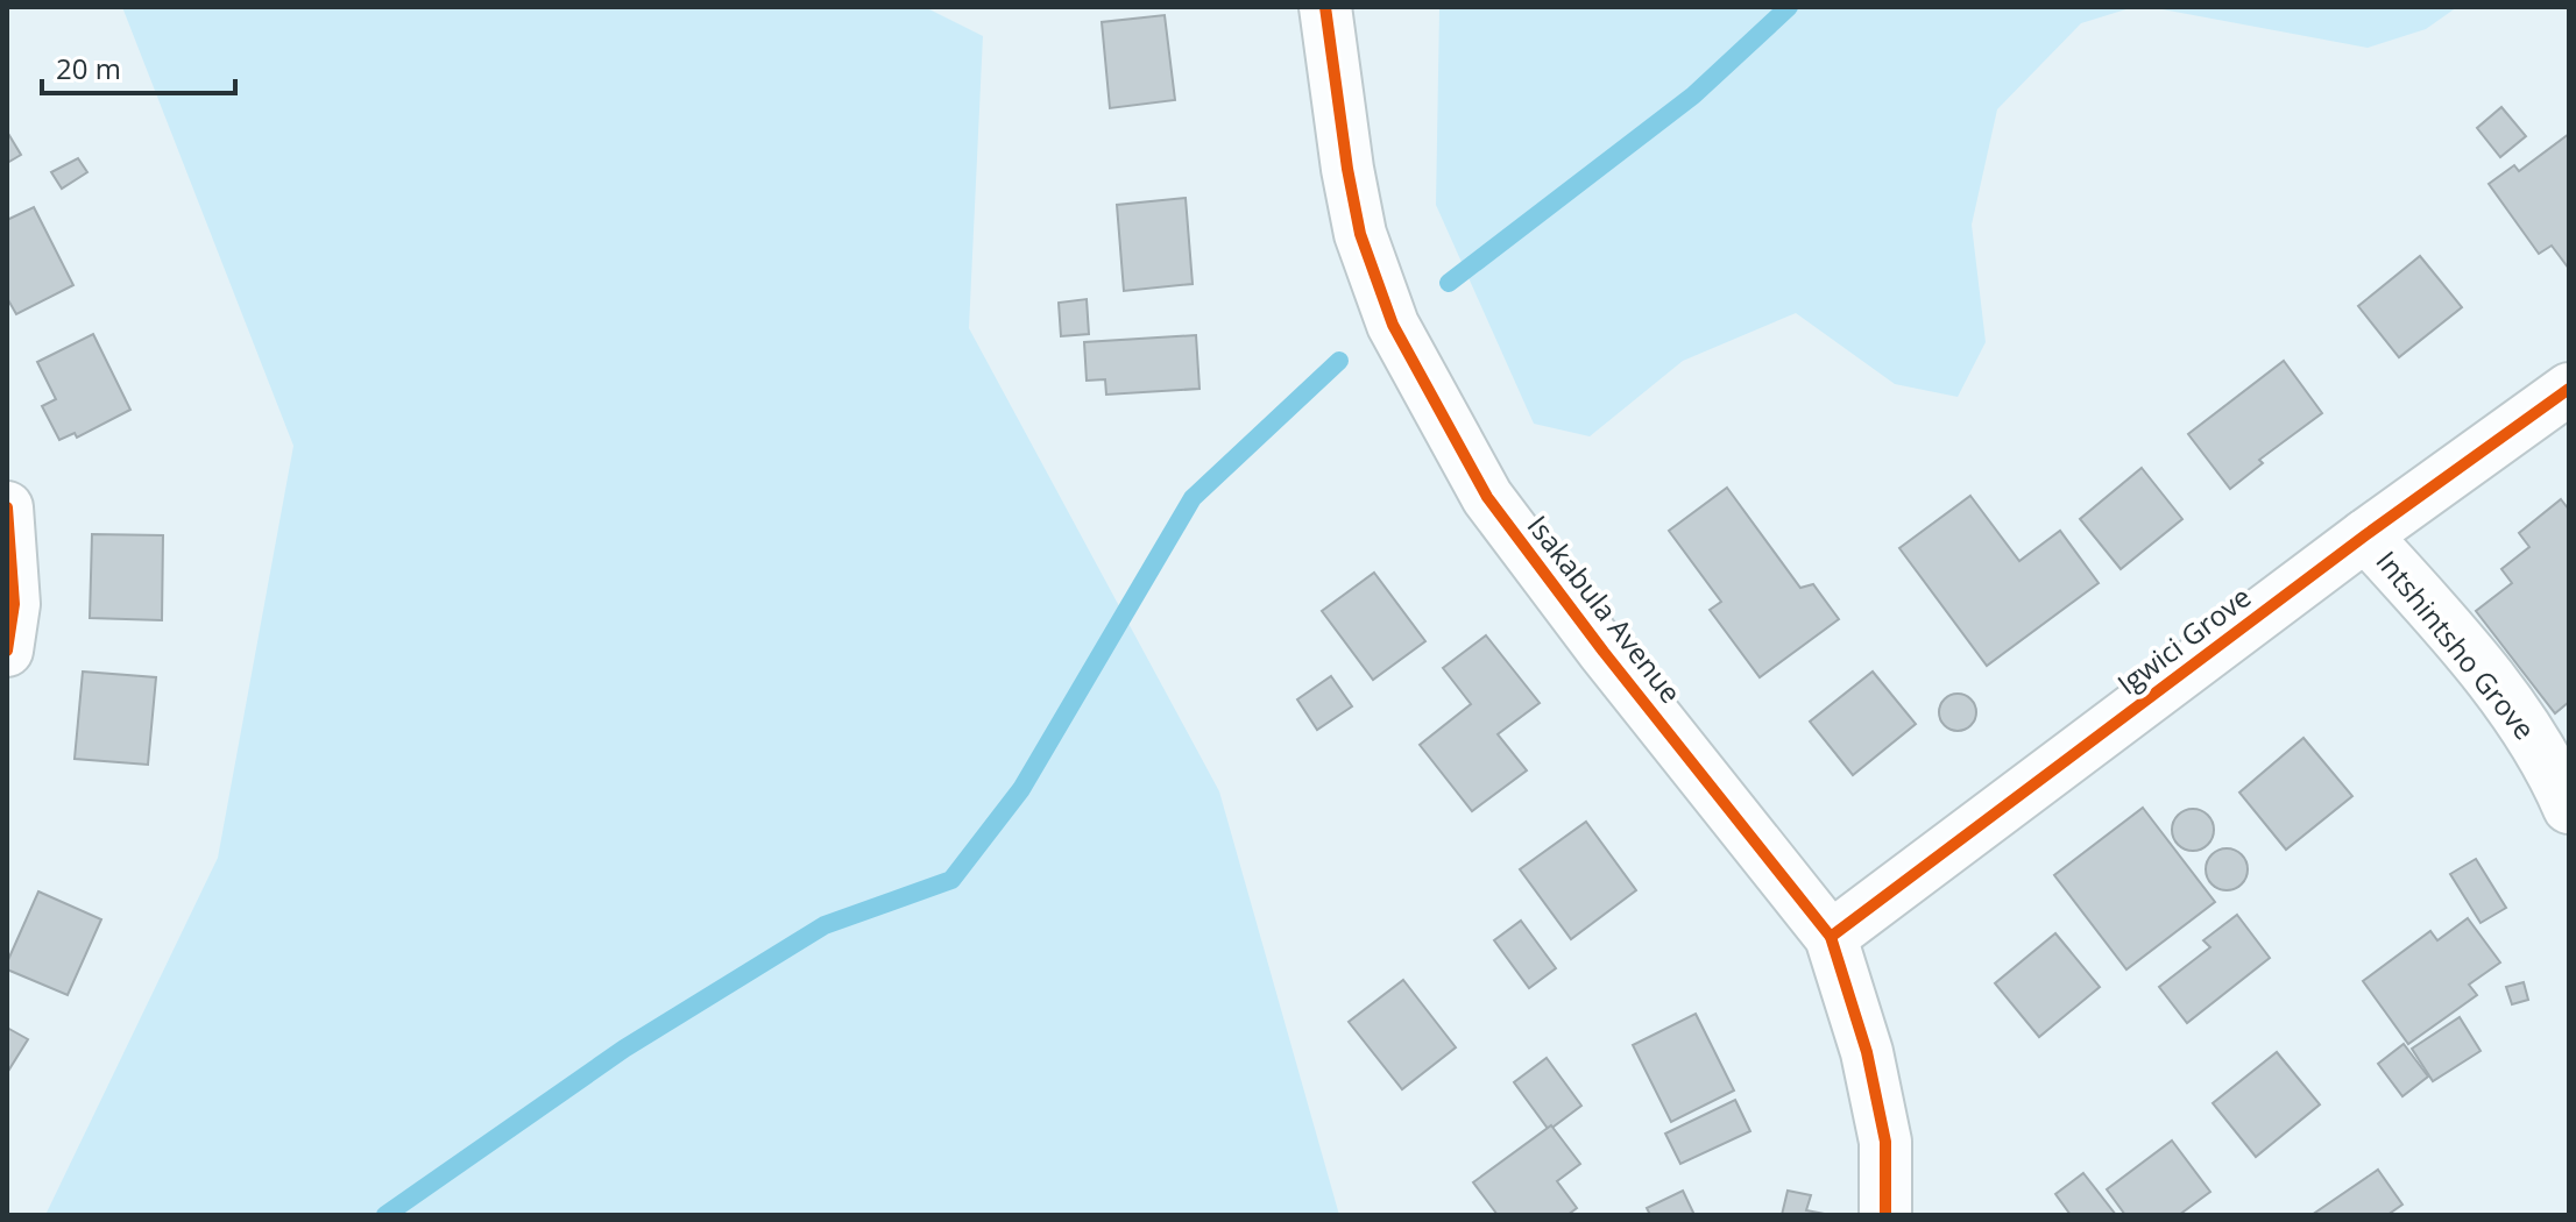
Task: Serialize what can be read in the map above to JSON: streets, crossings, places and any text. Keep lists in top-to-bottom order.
{
  "streets": {
    "street": ["Isakabula Avenue", "Igwici Grove", "Intshintsho Grove"]
  },
  "crossings": [
    ["Isakabula Avenue", "Igwici Grove"],
    ["Igwici Grove", "Intshintsho Grove"]
  ],
  "scale_bar": "20 m"
}
